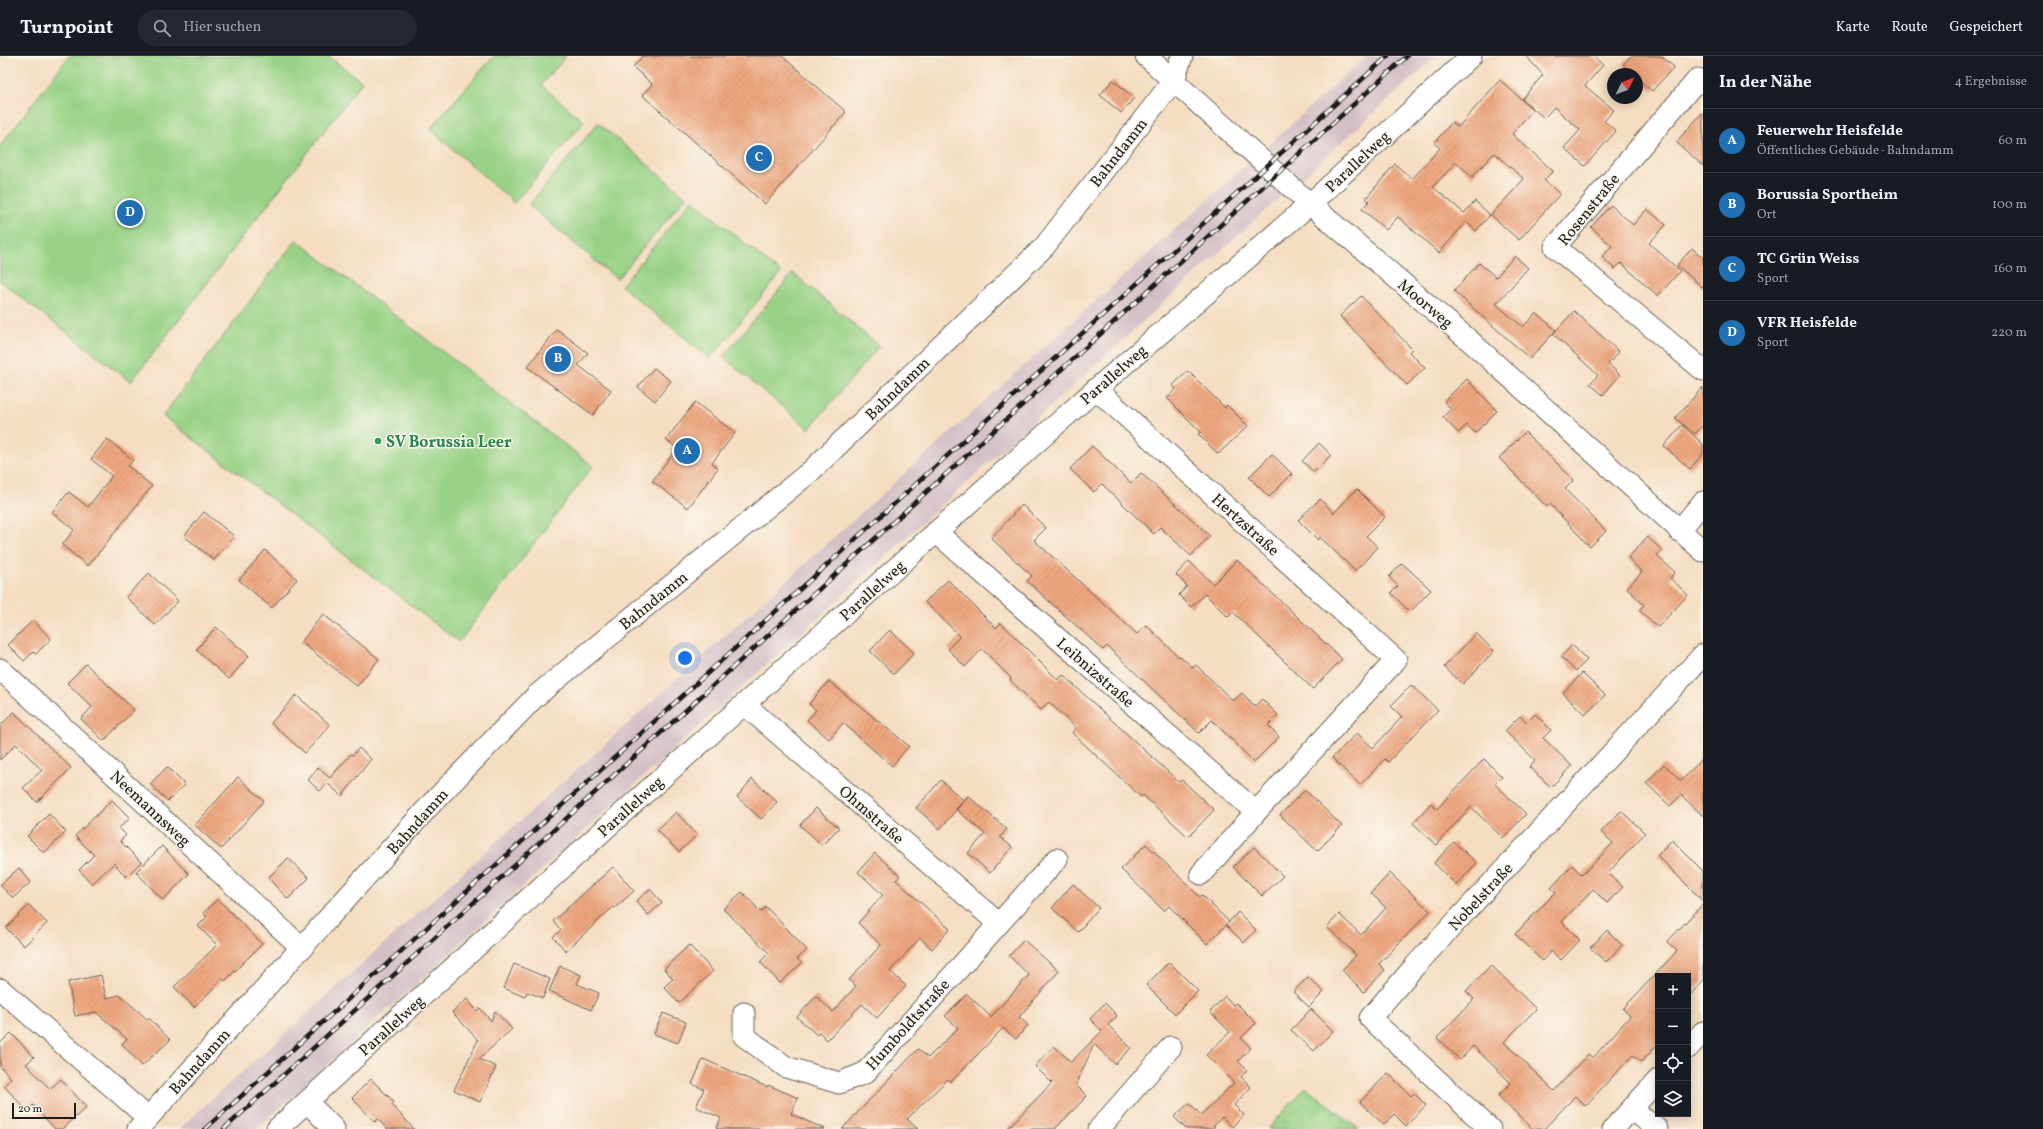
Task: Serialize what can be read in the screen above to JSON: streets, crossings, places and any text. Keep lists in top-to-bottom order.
{
  "streets": {
    "street": [
      "Bahndamm",
      "Parallelweg",
      "Rosenstraße",
      "Moorweg",
      "Hertzstraße",
      "Leibnizstraße",
      "Neemannsweg",
      "Ohmstraße",
      "Nobelstraße",
      "Humboldtstraße"
    ]
  },
  "crossings": [
    ["Bahndamm", "Moorweg"],
    ["Bahndamm", "Neemannsweg"],
    ["Parallelweg", "Moorweg"],
    ["Parallelweg", "Hertzstraße"],
    ["Parallelweg", "Leibnizstraße"],
    ["Parallelweg", "Ohmstraße"],
    ["Hertzstraße", "Leibnizstraße"],
    ["Ohmstraße", "Humboldtstraße"]
  ],
  "places": ["SV Borussia Leer"],
  "scale_bar": "20 m",
  "north": "top right",
  "page": {
    "header": "Turnpoint",
    "search": "Hier suchen",
    "nav": ["Karte", "Route", "Gespeichert"],
    "heading": ["In der Nähe", "4 Ergebnisse"],
    "list": [
      {
        "mark": "A",
        "name": "Feuerwehr Heisfelde",
        "note": "Öffentliches Gebäude · Bahndamm",
        "value": "60 m"
      },
      {
        "mark": "B",
        "name": "Borussia Sportheim",
        "note": "Ort",
        "value": "100 m"
      },
      {
        "mark": "C",
        "name": "TC Grün Weiss",
        "note": "Sport",
        "value": "160 m"
      },
      {
        "mark": "D",
        "name": "VFR Heisfelde",
        "note": "Sport",
        "value": "220 m"
      }
    ],
    "pins": [
      "C",
      "D",
      "B",
      "A"
    ],
    "map_buttons": ["+", "−"],
    "scale": "20 m"
  }
}
